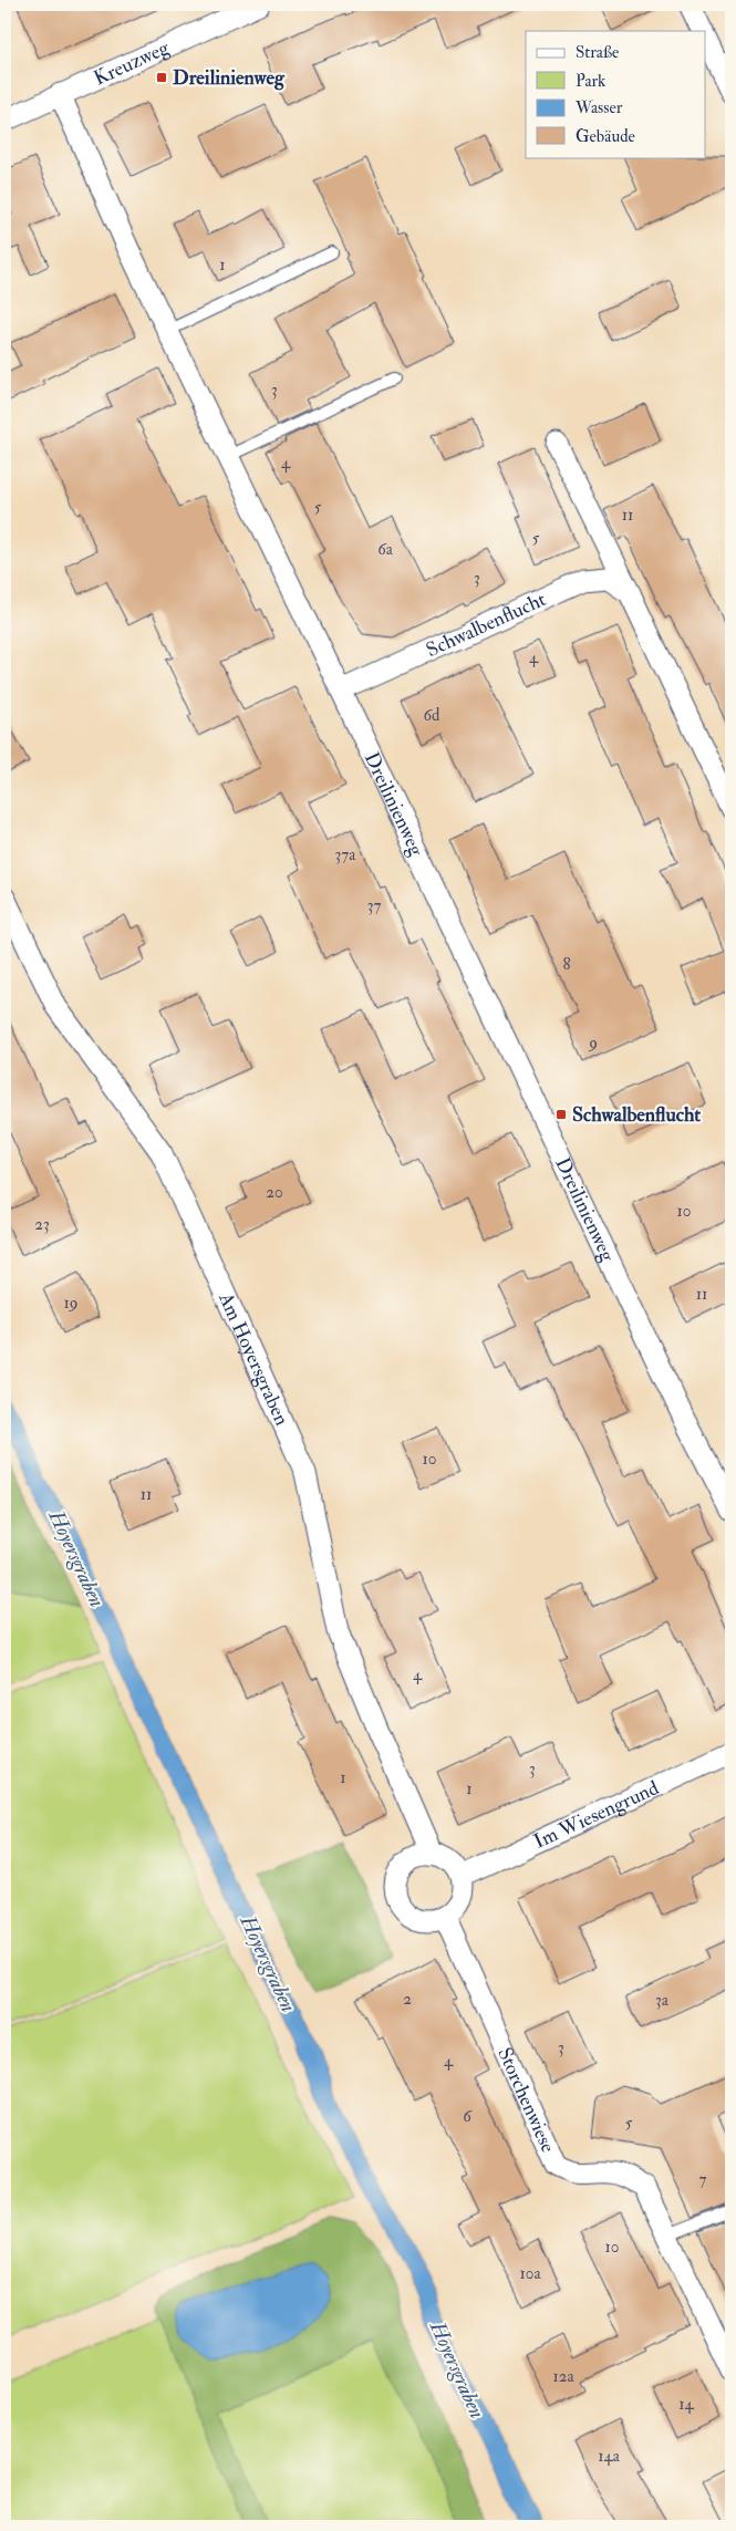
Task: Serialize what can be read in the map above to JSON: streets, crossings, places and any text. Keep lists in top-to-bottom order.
{
  "streets": {
    "street": [
      "Kreuzweg",
      "Schwalbenflucht",
      "Dreilinienweg",
      "Am Hoyersgraben",
      "Im Wiesengrund",
      "Storchenwiese"
    ]
  },
  "crossings": [
    ["Kreuzweg", "Dreilinienweg"],
    ["Schwalbenflucht", "Dreilinienweg"],
    ["Am Hoyersgraben", "Im Wiesengrund"],
    ["Am Hoyersgraben", "Storchenwiese"],
    ["Im Wiesengrund", "Storchenwiese"]
  ],
  "water": ["Hoyersgraben"],
  "places": {
    "transit": ["Dreilinienweg", "Schwalbenflucht"]
  },
  "house_numbers": [
    "1",
    "3",
    "4",
    "5",
    "11",
    "5",
    "6a",
    "3",
    "4",
    "6d",
    "37a",
    "37",
    "8",
    "9",
    "20",
    "10",
    "23",
    "11",
    "19",
    "10",
    "11",
    "4",
    "3",
    "1",
    "1",
    "2",
    "3a",
    "3",
    "4",
    "6",
    "5",
    "7",
    "10",
    "10a",
    "12a",
    "14",
    "14a"
  ],
  "legend": [
    "Straße",
    "Park",
    "Wasser",
    "Gebäude"
  ]
}
